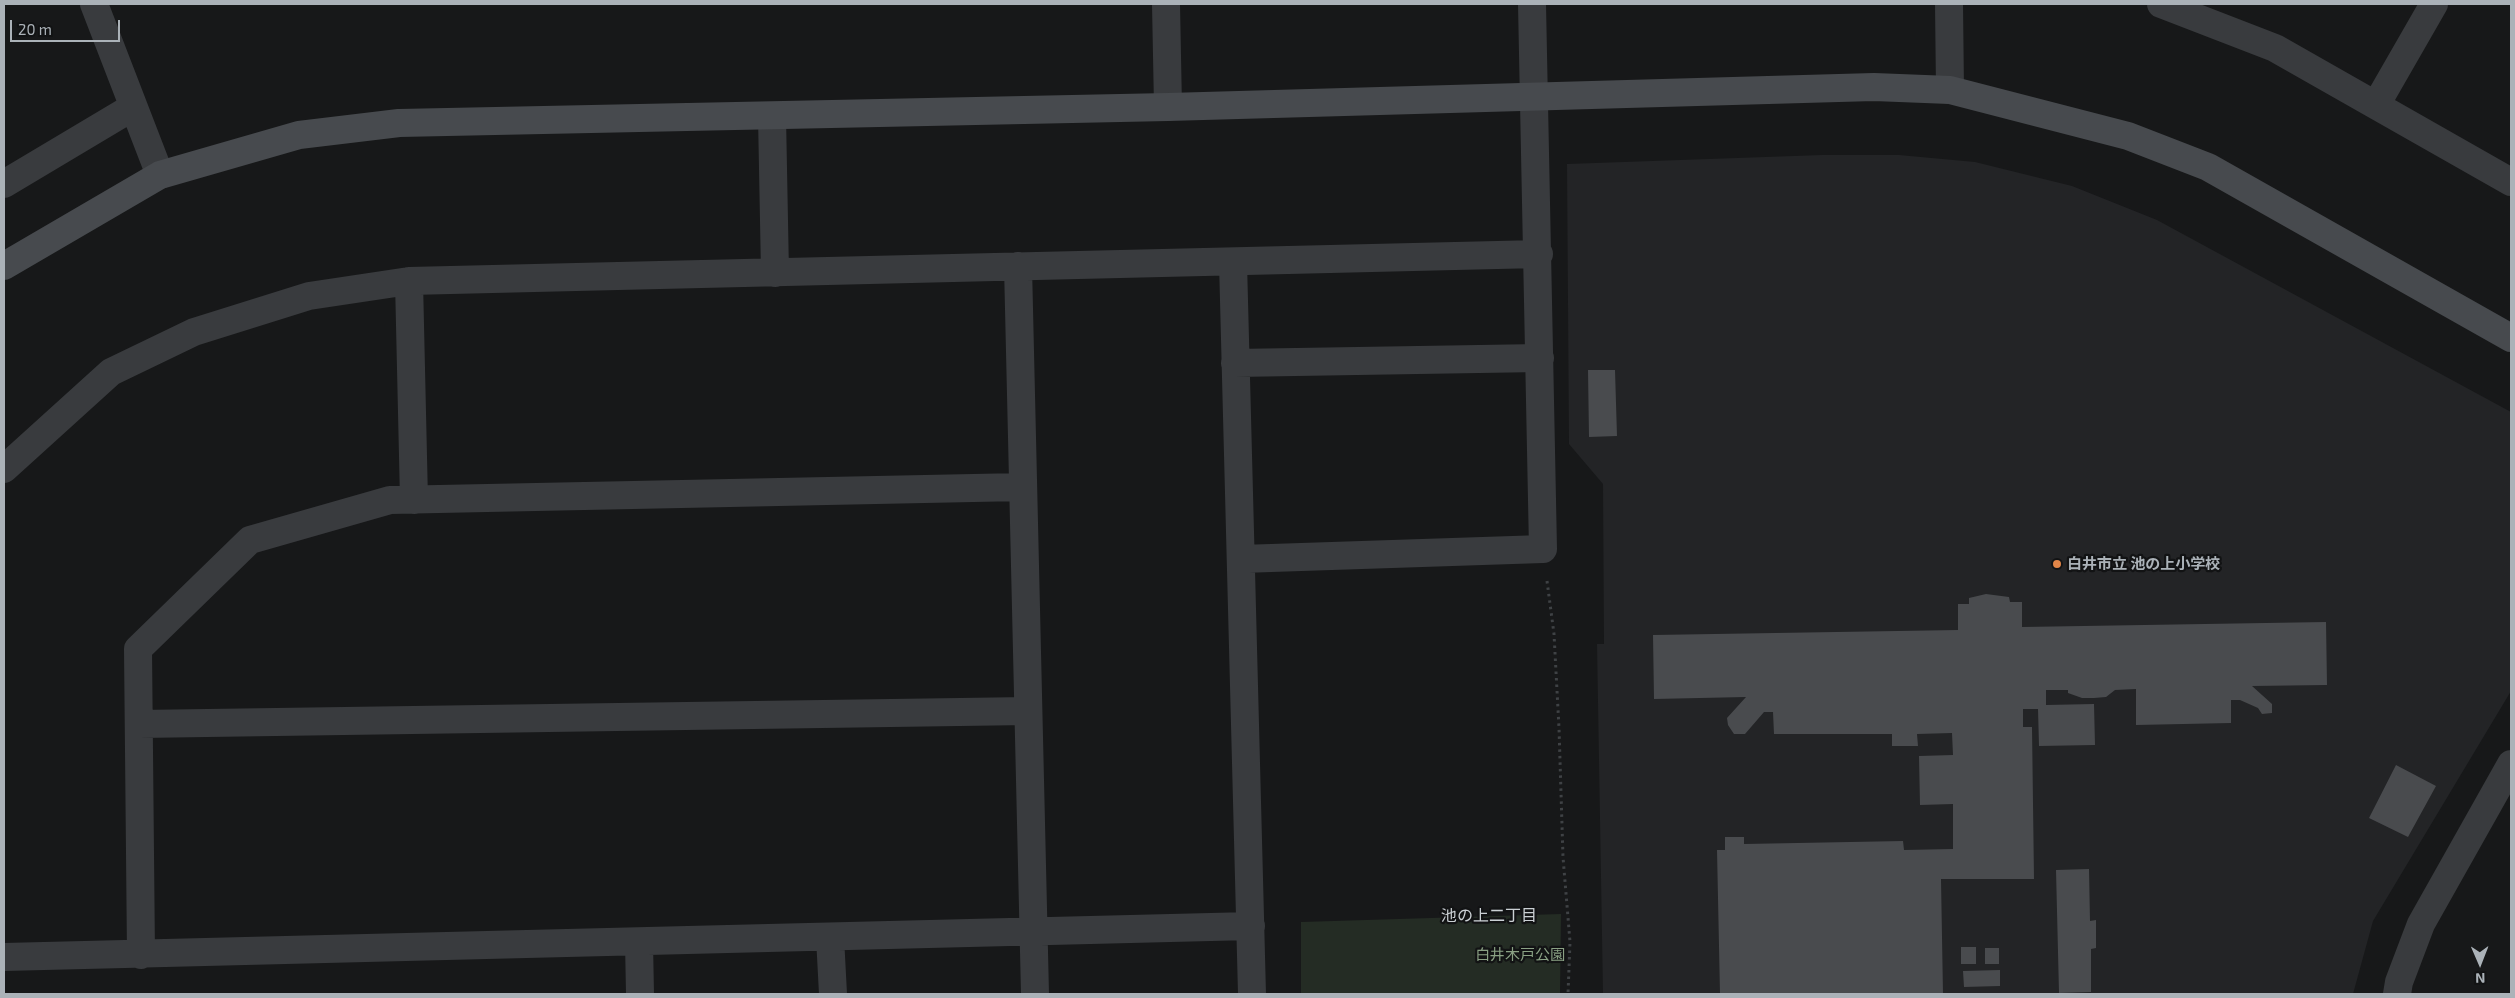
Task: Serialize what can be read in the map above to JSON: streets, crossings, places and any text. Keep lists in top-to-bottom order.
{
  "districts": ["池の上二丁目"],
  "parks": ["白井木戸公園"],
  "places": ["白井市立 池の上小学校"],
  "scale_bar": "20 m",
  "north": "bottom"
}
